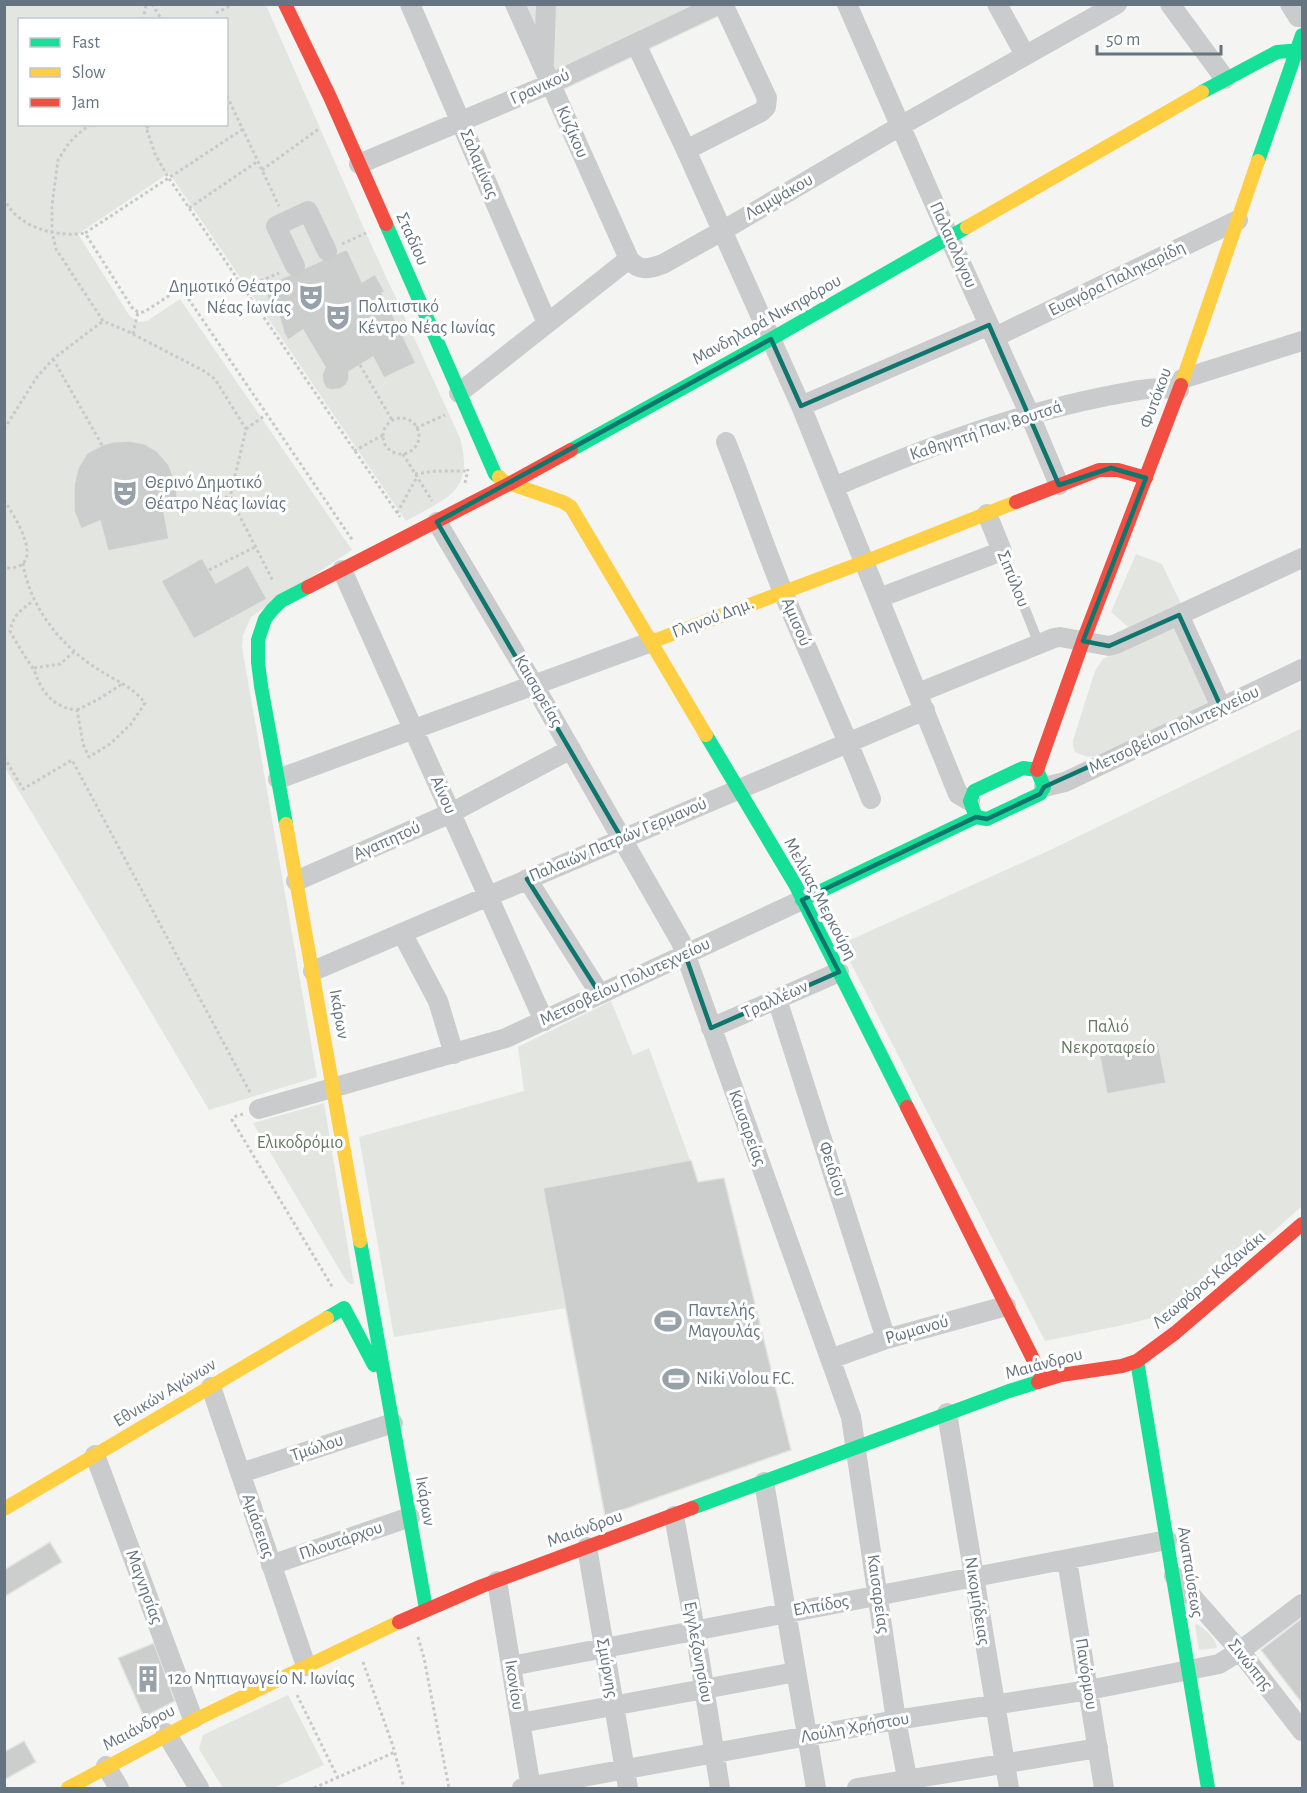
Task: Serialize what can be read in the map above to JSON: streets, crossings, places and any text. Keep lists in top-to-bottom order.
{
  "streets": {
    "street": [
      "Γρανικού",
      "Κυζίκου",
      "Σαλαμίνας",
      "Λαμψάκου",
      "Σταδίου",
      "Παλαιολόγου",
      "Ευαγόρα Παληκαρίδη",
      "Μανδηλαρά Νικηφόρου",
      "Φυτόκου",
      "Καθηγητή Παν. Βουτσά",
      "Σιπύλου",
      "Γληνού Δημ.",
      "Αμισού",
      "Καισαρείας",
      "Μετσοβείου Πολυτεχνείου",
      "Αίνου",
      "Παλαιών Πατρών Γερμανού",
      "Αγαπητού",
      "Μελίνας Μερκούρη",
      "Τραλλέων",
      "Ικάρων",
      "Φειδίου",
      "Λεωφόρος Καζανάκι",
      "Ρωμανού",
      "Μαιάνδρου",
      "Εθνικών Αγώνων",
      "Τμώλου",
      "Αμάσειας",
      "Πλουτάρχου",
      "Αναπαύσεως",
      "Μαγνησίας",
      "Νικομήδειας",
      "Ελπίδος",
      "Εγγλεζονησίου",
      "Σινώπης",
      "Σμύρνης",
      "Πανόρμου",
      "Ικονίου",
      "Λούλη Χρήστου"
    ]
  },
  "crossings": [
    ["Γρανικού", "Κυζίκου"],
    ["Γρανικού", "Σαλαμίνας"],
    ["Γρανικού", "Σταδίου"],
    ["Κυζίκου", "Λαμψάκου"],
    ["Λαμψάκου", "Παλαιολόγου"],
    ["Σταδίου", "Μανδηλαρά Νικηφόρου"],
    ["Σταδίου", "Μελίνας Μερκούρη"],
    ["Παλαιολόγου", "Ευαγόρα Παληκαρίδη"],
    ["Παλαιολόγου", "Μανδηλαρά Νικηφόρου"],
    ["Παλαιολόγου", "Καθηγητή Παν. Βουτσά"],
    ["Παλαιολόγου", "Γληνού Δημ."],
    ["Ευαγόρα Παληκαρίδη", "Φυτόκου"],
    ["Μανδηλαρά Νικηφόρου", "Φυτόκου"],
    ["Μανδηλαρά Νικηφόρου", "Καισαρείας"],
    ["Μανδηλαρά Νικηφόρου", "Αίνου"],
    ["Μανδηλαρά Νικηφόρου", "Μελίνας Μερκούρη"],
    ["Μανδηλαρά Νικηφόρου", "Ικάρων"],
    ["Φυτόκου", "Καθηγητή Παν. Βουτσά"],
    ["Φυτόκου", "Γληνού Δημ."],
    ["Φυτόκου", "Μετσοβείου Πολυτεχνείου"],
    ["Φυτόκου", "Παλαιών Πατρών Γερμανού"],
    ["Σιπύλου", "Γληνού Δημ."],
    ["Σιπύλου", "Παλαιών Πατρών Γερμανού"],
    ["Γληνού Δημ.", "Αμισού"],
    ["Γληνού Δημ.", "Καισαρείας"],
    ["Γληνού Δημ.", "Αίνου"],
    ["Γληνού Δημ.", "Μελίνας Μερκούρη"],
    ["Γληνού Δημ.", "Ικάρων"],
    ["Αμισού", "Παλαιών Πατρών Γερμανού"],
    ["Καισαρείας", "Μετσοβείου Πολυτεχνείου"],
    ["Καισαρείας", "Παλαιών Πατρών Γερμανού"],
    ["Καισαρείας", "Αγαπητού"],
    ["Καισαρείας", "Τραλλέων"],
    ["Καισαρείας", "Ρωμανού"],
    ["Καισαρείας", "Μαιάνδρου"],
    ["Καισαρείας", "Ελπίδος"],
    ["Καισαρείας", "Λούλη Χρήστου"],
    ["Μετσοβείου Πολυτεχνείου", "Αίνου"],
    ["Μετσοβείου Πολυτεχνείου", "Μελίνας Μερκούρη"],
    ["Μετσοβείου Πολυτεχνείου", "Ικάρων"],
    ["Αίνου", "Παλαιών Πατρών Γερμανού"],
    ["Αίνου", "Αγαπητού"],
    ["Παλαιών Πατρών Γερμανού", "Μελίνας Μερκούρη"],
    ["Παλαιών Πατρών Γερμανού", "Ικάρων"],
    ["Αγαπητού", "Ικάρων"],
    ["Μελίνας Μερκούρη", "Τραλλέων"],
    ["Μελίνας Μερκούρη", "Ρωμανού"],
    ["Μελίνας Μερκούρη", "Μαιάνδρου"],
    ["Τραλλέων", "Φειδίου"],
    ["Ικάρων", "Μαιάνδρου"],
    ["Ικάρων", "Εθνικών Αγώνων"],
    ["Ικάρων", "Τμώλου"],
    ["Ικάρων", "Πλουτάρχου"],
    ["Φειδίου", "Ρωμανού"],
    ["Λεωφόρος Καζανάκι", "Μαιάνδρου"],
    ["Λεωφόρος Καζανάκι", "Αναπαύσεως"],
    ["Μαιάνδρου", "Αμάσειας"],
    ["Μαιάνδρου", "Αναπαύσεως"],
    ["Μαιάνδρου", "Μαγνησίας"],
    ["Μαιάνδρου", "Νικομήδειας"],
    ["Μαιάνδρου", "Εγγλεζονησίου"],
    ["Μαιάνδρου", "Σμύρνης"],
    ["Μαιάνδρου", "Ικονίου"],
    ["Εθνικών Αγώνων", "Αμάσειας"],
    ["Εθνικών Αγώνων", "Μαγνησίας"],
    ["Τμώλου", "Αμάσειας"],
    ["Αμάσειας", "Πλουτάρχου"],
    ["Αναπαύσεως", "Ελπίδος"],
    ["Αναπαύσεως", "Σινώπης"],
    ["Αναπαύσεως", "Λούλη Χρήστου"],
    ["Νικομήδειας", "Ελπίδος"],
    ["Νικομήδειας", "Λούλη Χρήστου"],
    ["Ελπίδος", "Εγγλεζονησίου"],
    ["Ελπίδος", "Σμύρνης"],
    ["Ελπίδος", "Πανόρμου"],
    ["Ελπίδος", "Ικονίου"],
    ["Εγγλεζονησίου", "Λούλη Χρήστου"],
    ["Σινώπης", "Λούλη Χρήστου"],
    ["Σμύρνης", "Λούλη Χρήστου"],
    ["Πανόρμου", "Λούλη Χρήστου"],
    ["Ικονίου", "Λούλη Χρήστου"]
  ],
  "parks": ["Παλιό Νεκροταφείο", "Ελικοδρόμιο"],
  "places": {
    "theatre": ["Δημοτικό Θέατρο Νέας Ιωνίας", "Πολιτιστικό Κέντρο Νέας Ιωνίας", "Θερινό Δημοτικό Θέατρο Νέας Ιωνίας"],
    "sports": ["Παντελής Μαγουλάς", "Niki Volou F.C."],
    "building": ["12ο Νηπιαγωγείο Ν. Ιωνίας"]
  },
  "legend": ["Fast", "Slow", "Jam"],
  "scale_bar": "50 m"
}
